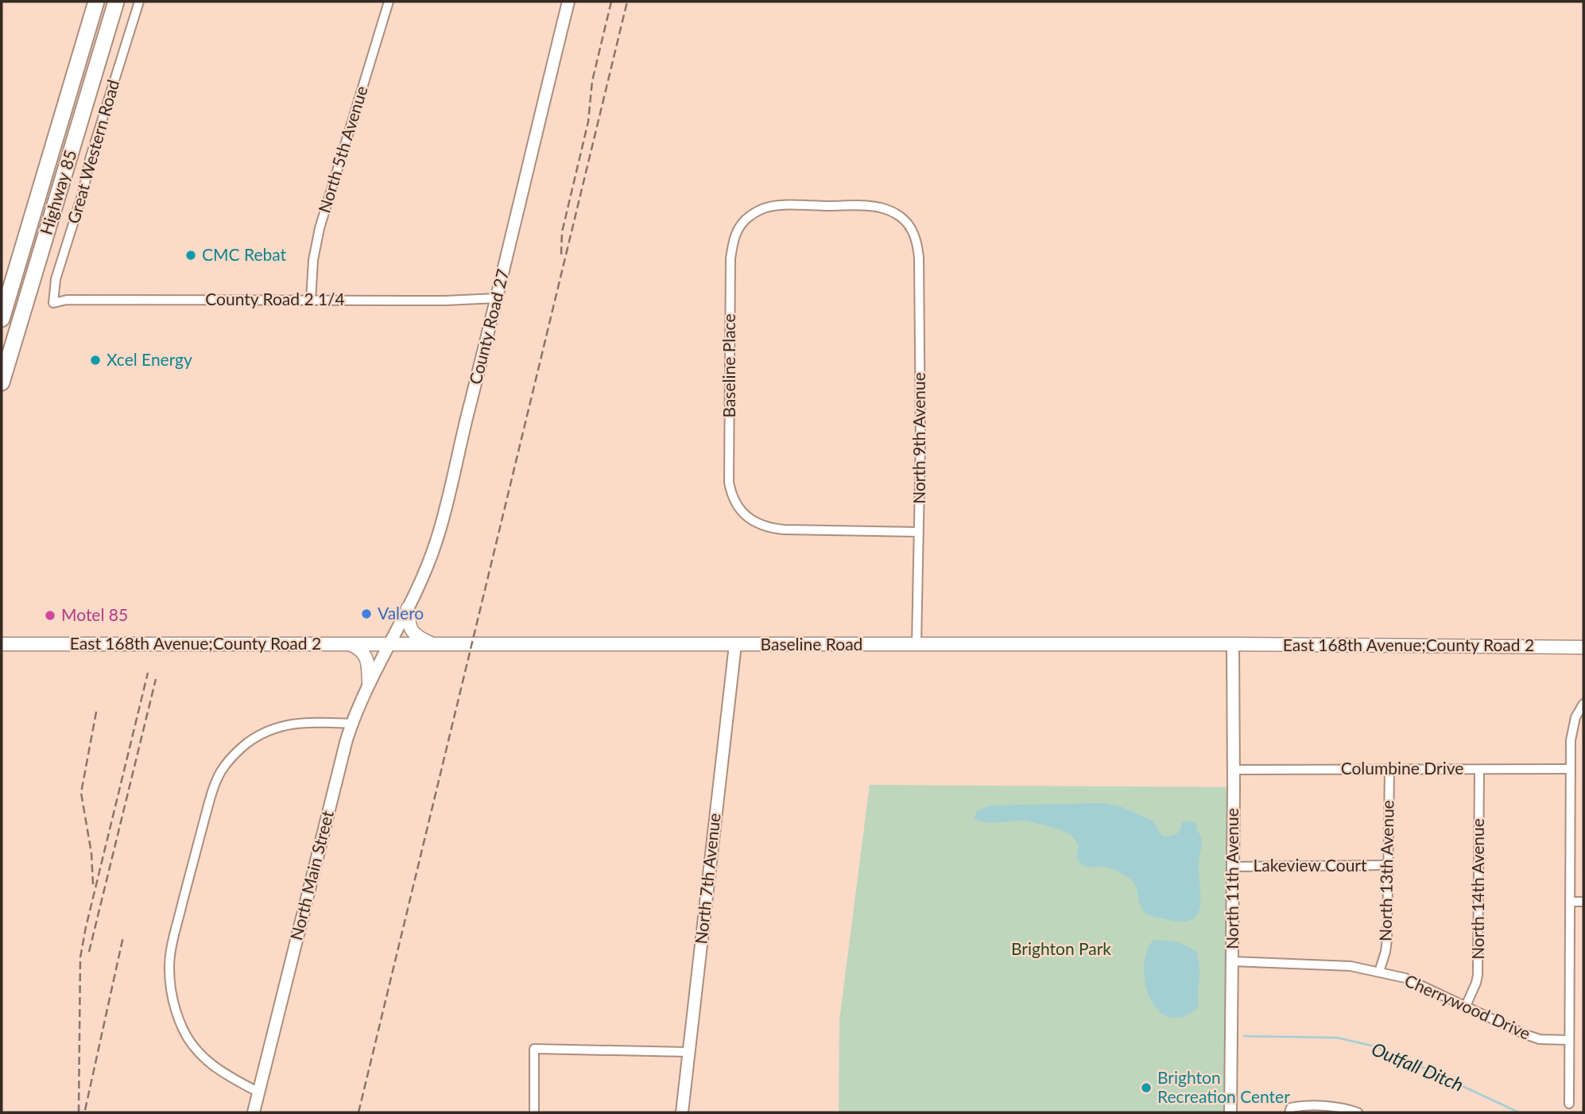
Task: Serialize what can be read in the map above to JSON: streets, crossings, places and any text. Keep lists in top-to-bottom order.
{
  "streets": {
    "highway": ["Highway 85"],
    "main road": ["East 168th Avenue;County Road 2", "Baseline Road"],
    "street": [
      "North 5th Avenue",
      "Great Western Road",
      "County Road 2 1/4",
      "County Road 27",
      "Baseline Place",
      "North 9th Avenue",
      "Columbine Drive",
      "Lakeview Court",
      "North 13th Avenue",
      "North Main Street",
      "North 7th Avenue",
      "North 11th Avenue",
      "North 14th Avenue",
      "Cherrywood Drive"
    ]
  },
  "crossings": [
    ["North 5th Avenue", "County Road 2 1/4"],
    ["Great Western Road", "County Road 2 1/4"],
    ["County Road 2 1/4", "County Road 27"],
    ["County Road 27", "East 168th Avenue;County Road 2"],
    ["County Road 27", "Baseline Road"],
    ["County Road 27", "North Main Street"],
    ["Baseline Place", "North 9th Avenue"],
    ["North 9th Avenue", "Baseline Road"],
    ["East 168th Avenue;County Road 2", "Baseline Road"],
    ["East 168th Avenue;County Road 2", "North Main Street"],
    ["East 168th Avenue;County Road 2", "North 11th Avenue"],
    ["Baseline Road", "North Main Street"],
    ["Baseline Road", "North 7th Avenue"],
    ["Baseline Road", "North 11th Avenue"],
    ["Columbine Drive", "North 13th Avenue"],
    ["Columbine Drive", "North 11th Avenue"],
    ["Columbine Drive", "North 14th Avenue"],
    ["Lakeview Court", "North 13th Avenue"],
    ["Lakeview Court", "North 11th Avenue"],
    ["North 13th Avenue", "Cherrywood Drive"],
    ["North 11th Avenue", "Cherrywood Drive"],
    ["North 14th Avenue", "Cherrywood Drive"]
  ],
  "water": ["Outfall Ditch"],
  "parks": ["Brighton Park"],
  "places": [
    "CMC Rebat",
    "Xcel Energy",
    "Valero",
    "Motel 85",
    "Brighton Recreation Center"
  ]
}
